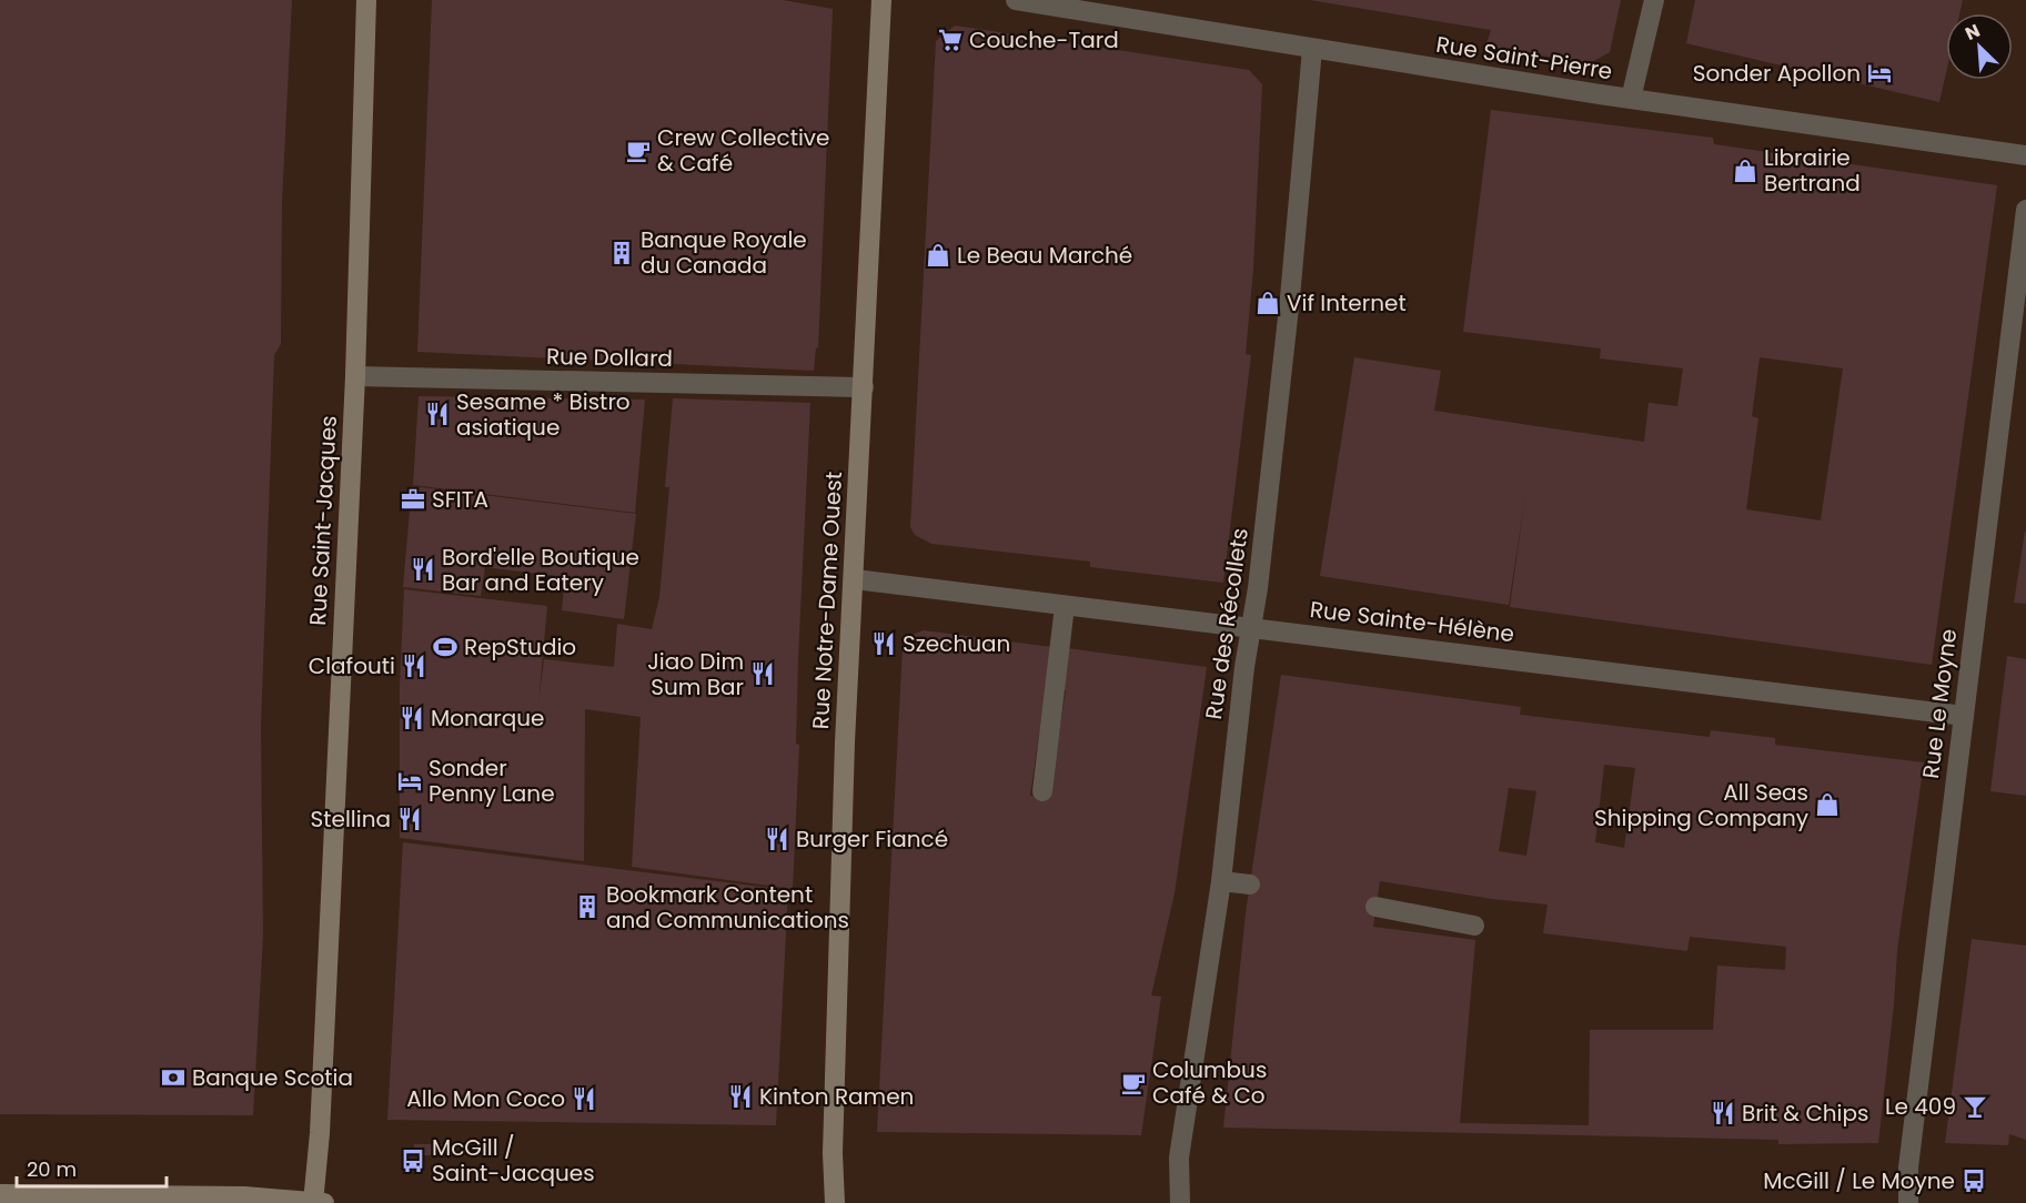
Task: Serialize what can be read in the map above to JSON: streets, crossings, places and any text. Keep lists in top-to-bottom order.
{
  "streets": {
    "street": [
      "Rue Saint-Pierre",
      "Rue Dollard",
      "Rue Saint-Jacques",
      "Rue Notre-Dame Ouest",
      "Rue Sainte-Hélène",
      "Rue des Récollets",
      "Rue Le Moyne"
    ]
  },
  "crossings": [
    ["Rue Saint-Pierre", "Rue des Récollets"],
    ["Rue Dollard", "Rue Saint-Jacques"],
    ["Rue Dollard", "Rue Notre-Dame Ouest"],
    ["Rue Notre-Dame Ouest", "Rue Sainte-Hélène"],
    ["Rue Sainte-Hélène", "Rue des Récollets"],
    ["Rue Sainte-Hélène", "Rue Le Moyne"]
  ],
  "places": {
    "supermarket": ["Couche-Tard"],
    "hotel": ["Sonder Apollon", "Sonder Penny Lane"],
    "cafe": ["Crew Collective & Café", "Columbus Café & Co"],
    "shop": [
      "Librairie Bertrand",
      "Le Beau Marché",
      "Vif Internet",
      "All Seas Shipping Company"
    ],
    "building": ["Banque Royale du Canada", "Bookmark Content and Communications"],
    "restaurant": [
      "Sesame * Bistro asiatique",
      "Bord'elle Boutique Bar and Eatery",
      "Szechuan",
      "Clafouti",
      "Jiao Dim Sum Bar",
      "Monarque",
      "Stellina",
      "Burger Fiancé",
      "Kinton Ramen",
      "Allo Mon Coco",
      "Brit & Chips"
    ],
    "office": ["SFITA"],
    "sports": ["RepStudio"],
    "bank": ["Banque Scotia"],
    "bar": ["Le 409"],
    "bus stop": ["McGill / Saint-Jacques", "McGill / Le Moyne"]
  },
  "scale_bar": "20 m",
  "north": "top left"
}
